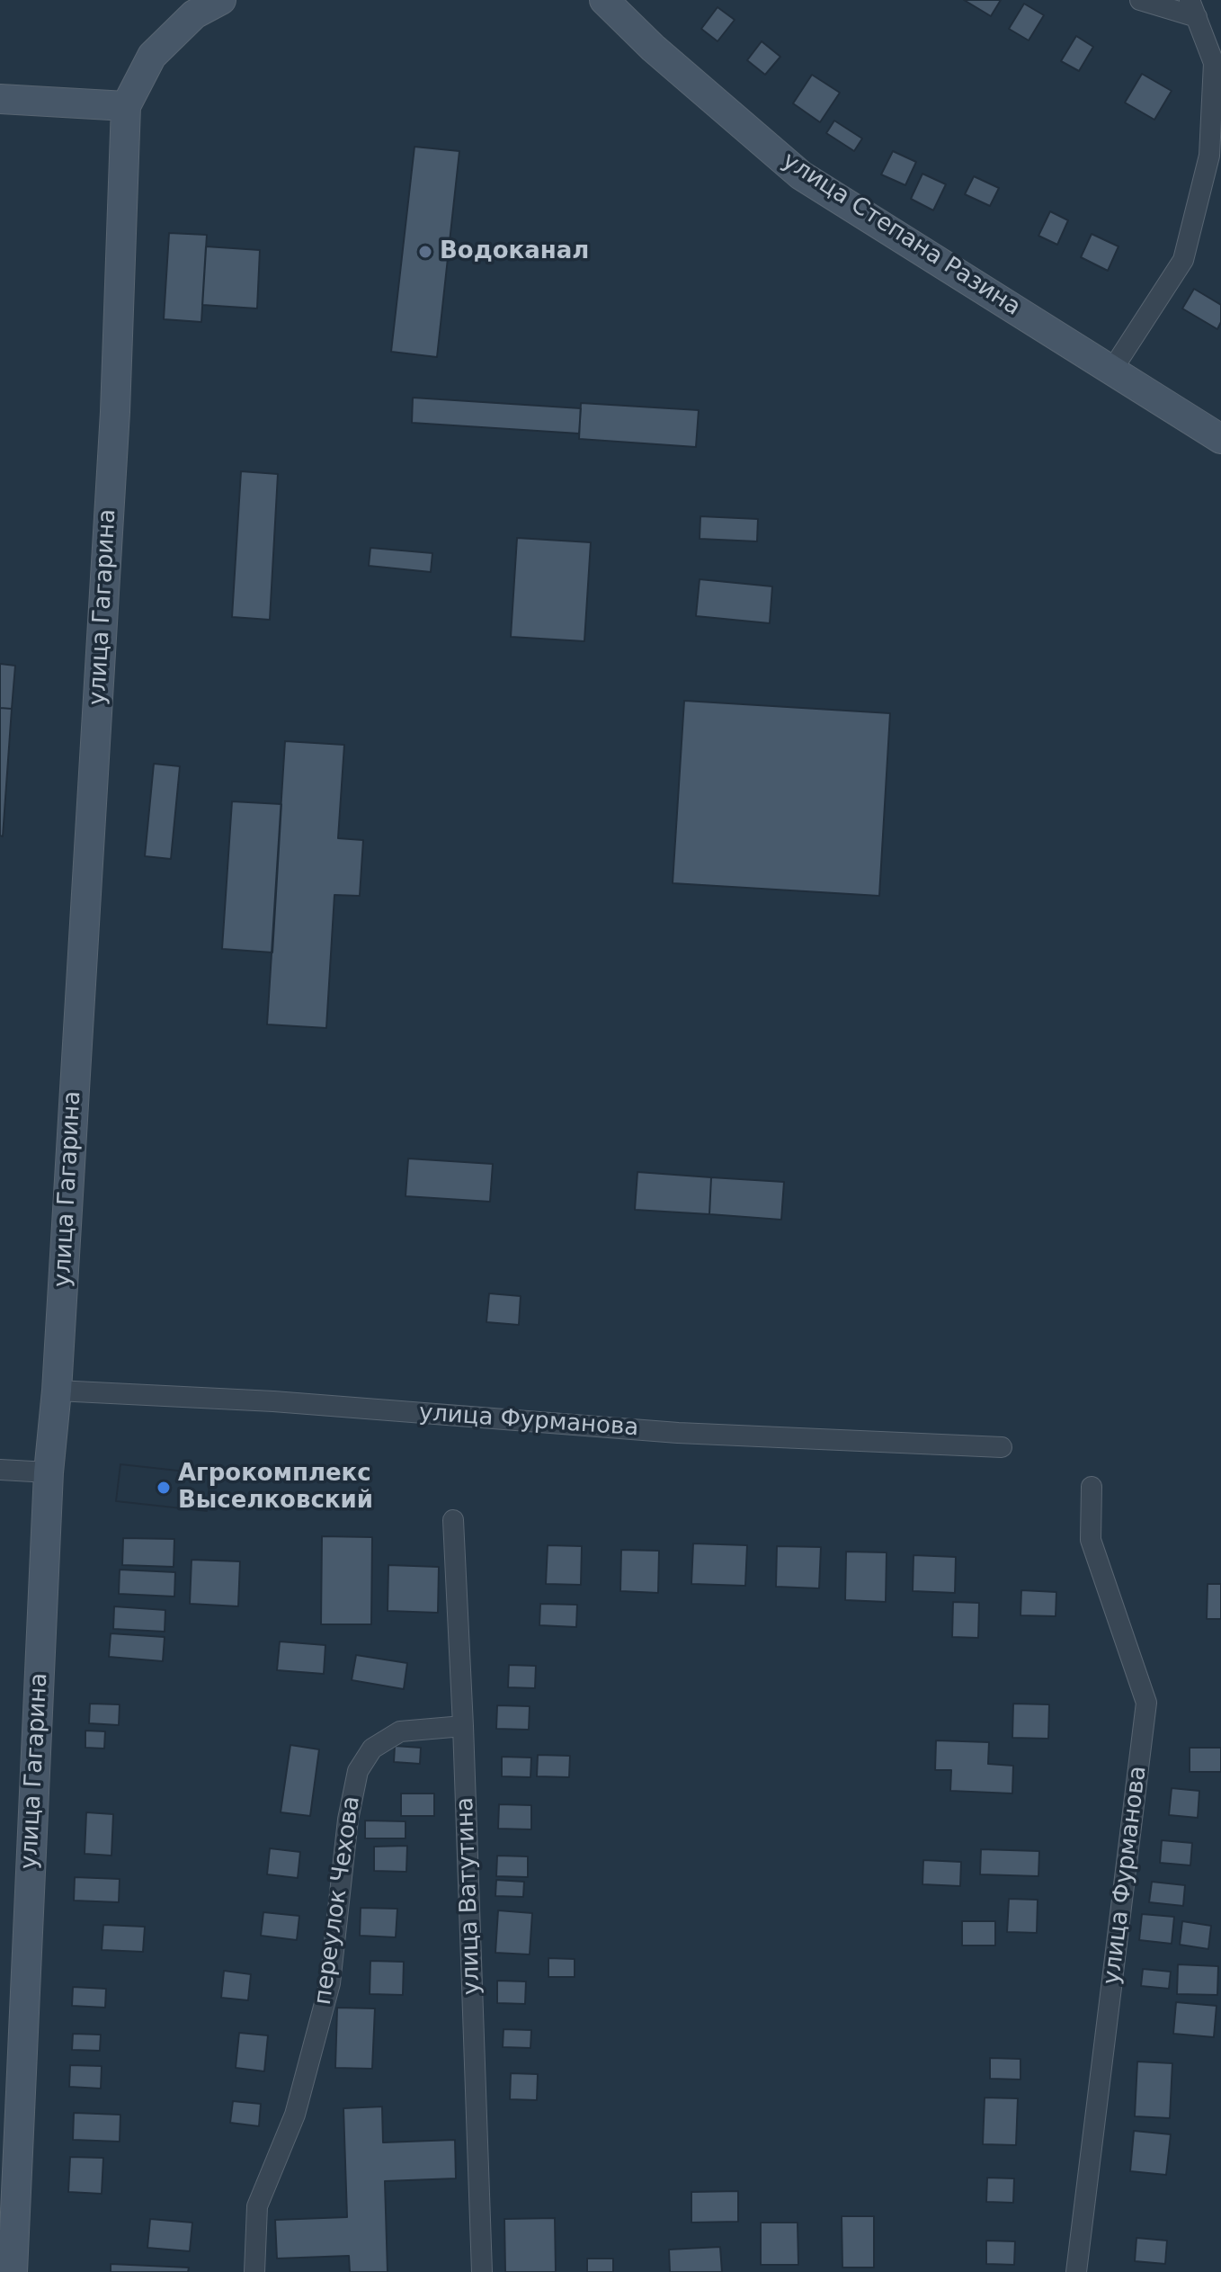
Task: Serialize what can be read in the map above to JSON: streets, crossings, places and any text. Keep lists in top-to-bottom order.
{
  "streets": {
    "main road": ["улица Степана Разина", "улица Гагарина"],
    "street": ["улица Фурманова", "улица Ватутина", "переулок Чехова"]
  },
  "crossings": [
    ["улица Гагарина", "улица Фурманова"],
    ["улица Ватутина", "переулок Чехова"]
  ],
  "places": ["Водоканал", "Агрокомплекс Выселковский"]
}
